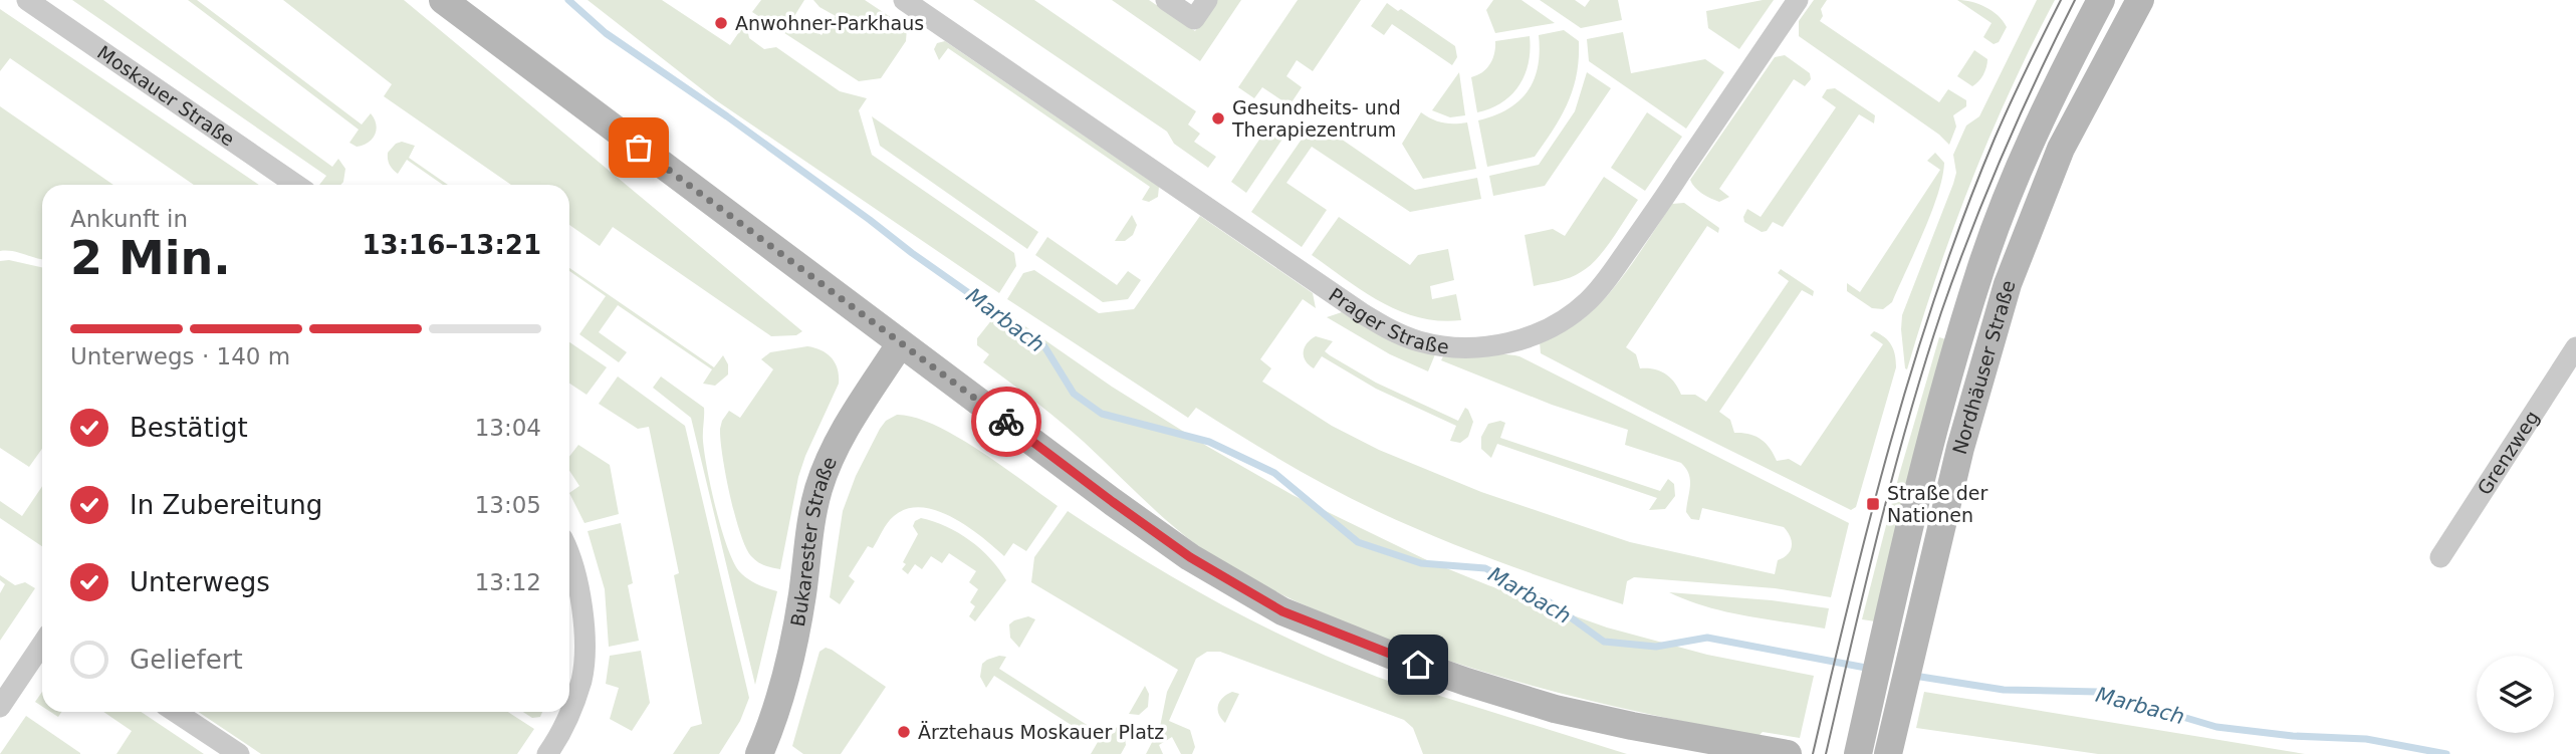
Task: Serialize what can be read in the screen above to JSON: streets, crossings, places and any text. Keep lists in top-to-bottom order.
{
  "streets": {
    "main road": ["Nordhäuser Straße", "Bukarester Straße"],
    "street": ["Moskauer Straße", "Prager Straße", "Grenzweg"]
  },
  "water": ["Marbach"],
  "places": {
    "other": ["Anwohner-Parkhaus", "Gesundheits- und Therapiezentrum", "Ärztehaus Moskauer Platz"],
    "transit": ["Straße der Nationen"]
  },
  "page": {
    "heading": ["2 Min.", "Ankunft in", "13:16–13:21"],
    "bar": "Unterwegs · 140 m",
    "list": [
      ["Bestätigt", "13:04"],
      ["In Zubereitung", "13:05"],
      ["Unterwegs", "13:12"],
      "Geliefert"
    ]
  }
}
